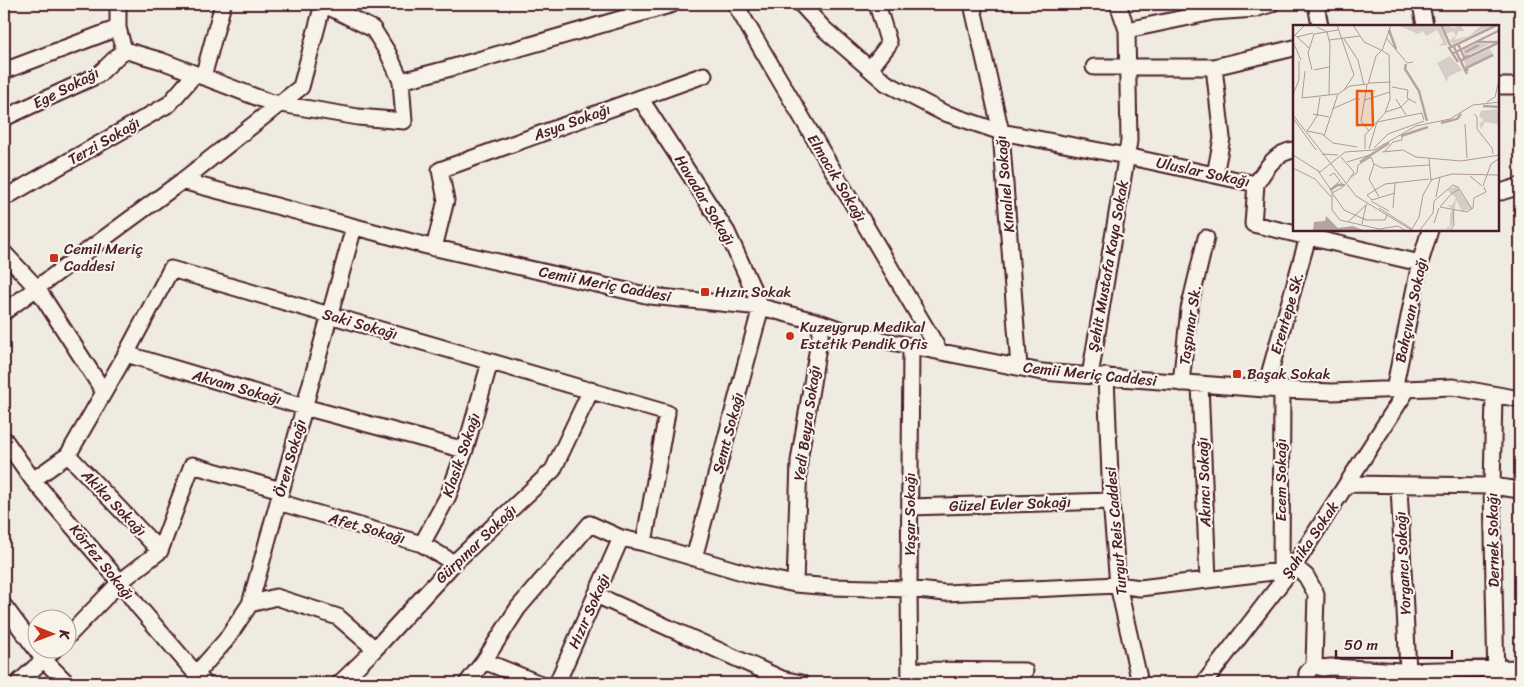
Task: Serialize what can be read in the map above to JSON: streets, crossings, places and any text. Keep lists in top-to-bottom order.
{
  "streets": {
    "street": [
      "Ege Sokağı",
      "Asya Sokağı",
      "Terzi Sokağı",
      "Uluslar Sokağı",
      "Elmacık Sokağı",
      "Kınalıel Sokağı",
      "Havadar Sokağı",
      "Şehit Mustafa Kaya Sokak",
      "Cemii Meriç Caddesi",
      "Bahçıvan Sokağı",
      "Erentepe Sk.",
      "Saki Sokağı",
      "Taşpınar Sk.",
      "Akvam Sokağı",
      "Yedi Beyza Sokağı",
      "Semt Sokağı",
      "Klasik Sokağı",
      "Ören Sokağı",
      "Ecem Sokağı",
      "Akıncı Sokağı",
      "Akika Sokağı",
      "Güzel Evler Sokağı",
      "Yaşar Sokağı",
      "Afet Sokağı",
      "Turgut Reis Caddesi",
      "Şahika Sokak",
      "Dernek Sokağı",
      "Gürpınar Sokağı",
      "Körfez Sokağı",
      "Yorgancı Sokağı",
      "Hızır Sokağı"
    ]
  },
  "crossings": [
    ["Asya Sokağı", "Havadar Sokağı"],
    ["Asya Sokağı", "Cemii Meriç Caddesi"],
    ["Uluslar Sokağı", "Kınalıel Sokağı"],
    ["Uluslar Sokağı", "Şehit Mustafa Kaya Sokak"],
    ["Elmacık Sokağı", "Cemii Meriç Caddesi"],
    ["Kınalıel Sokağı", "Cemii Meriç Caddesi"],
    ["Havadar Sokağı", "Cemii Meriç Caddesi"],
    ["Havadar Sokağı", "Semt Sokağı"],
    ["Şehit Mustafa Kaya Sokak", "Cemii Meriç Caddesi"],
    ["Cemii Meriç Caddesi", "Bahçıvan Sokağı"],
    ["Cemii Meriç Caddesi", "Erentepe Sk."],
    ["Cemii Meriç Caddesi", "Taşpınar Sk."],
    ["Cemii Meriç Caddesi", "Yedi Beyza Sokağı"],
    ["Cemii Meriç Caddesi", "Semt Sokağı"],
    ["Cemii Meriç Caddesi", "Ören Sokağı"],
    ["Cemii Meriç Caddesi", "Ecem Sokağı"],
    ["Cemii Meriç Caddesi", "Akıncı Sokağı"],
    ["Cemii Meriç Caddesi", "Yaşar Sokağı"],
    ["Cemii Meriç Caddesi", "Turgut Reis Caddesi"],
    ["Cemii Meriç Caddesi", "Şahika Sokak"],
    ["Cemii Meriç Caddesi", "Dernek Sokağı"],
    ["Bahçıvan Sokağı", "Şahika Sokak"],
    ["Saki Sokağı", "Akvam Sokağı"],
    ["Saki Sokağı", "Klasik Sokağı"],
    ["Saki Sokağı", "Ören Sokağı"],
    ["Saki Sokağı", "Akika Sokağı"],
    ["Saki Sokağı", "Gürpınar Sokağı"],
    ["Saki Sokağı", "Körfez Sokağı"],
    ["Akvam Sokağı", "Klasik Sokağı"],
    ["Akvam Sokağı", "Ören Sokağı"],
    ["Klasik Sokağı", "Afet Sokağı"],
    ["Ören Sokağı", "Afet Sokağı"],
    ["Ören Sokağı", "Körfez Sokağı"],
    ["Ecem Sokağı", "Şahika Sokak"],
    ["Akika Sokağı", "Afet Sokağı"],
    ["Güzel Evler Sokağı", "Yaşar Sokağı"],
    ["Güzel Evler Sokağı", "Turgut Reis Caddesi"],
    ["Afet Sokağı", "Gürpınar Sokağı"]
  ],
  "places": {
    "transit": ["Cemil Meriç Caddesi", "Hızır Sokak", "Başak Sokak"],
    "other": ["Kuzeygrup Medikal Estetik Pendik Ofis"]
  },
  "scale_bar": "50 m",
  "north": "right"
}
